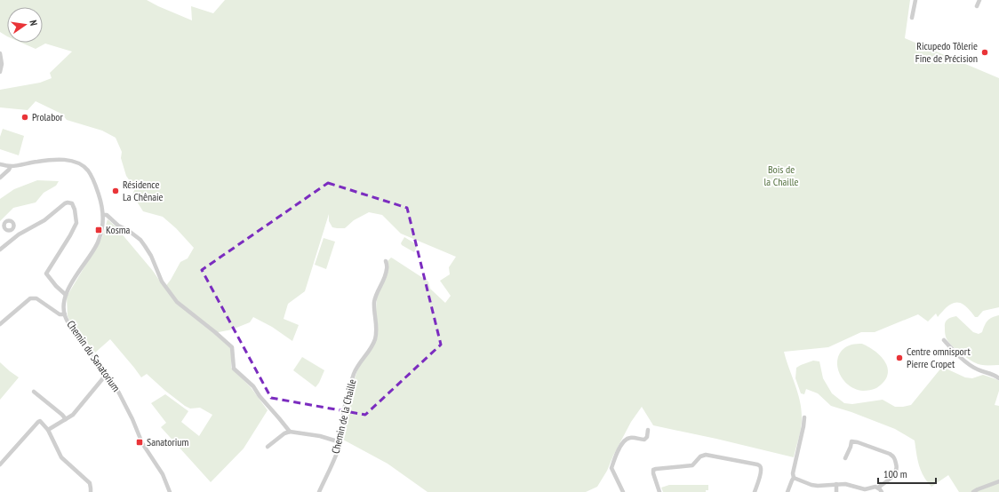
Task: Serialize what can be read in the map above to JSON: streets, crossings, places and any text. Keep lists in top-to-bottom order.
{
  "streets": {
    "street": ["Chemin du Sanatorium", "Chemin de la Chaille"]
  },
  "parks": ["Bois de la Chaille"],
  "places": {
    "other": [
      "Ricupedo Tôlerie Fine de Précision",
      "Prolabor",
      "Résidence La Chênaie",
      "Centre omnisport Pierre Cropet"
    ],
    "transit": ["Kosma", "Sanatorium"]
  },
  "scale_bar": "100 m",
  "north": "right"
}
